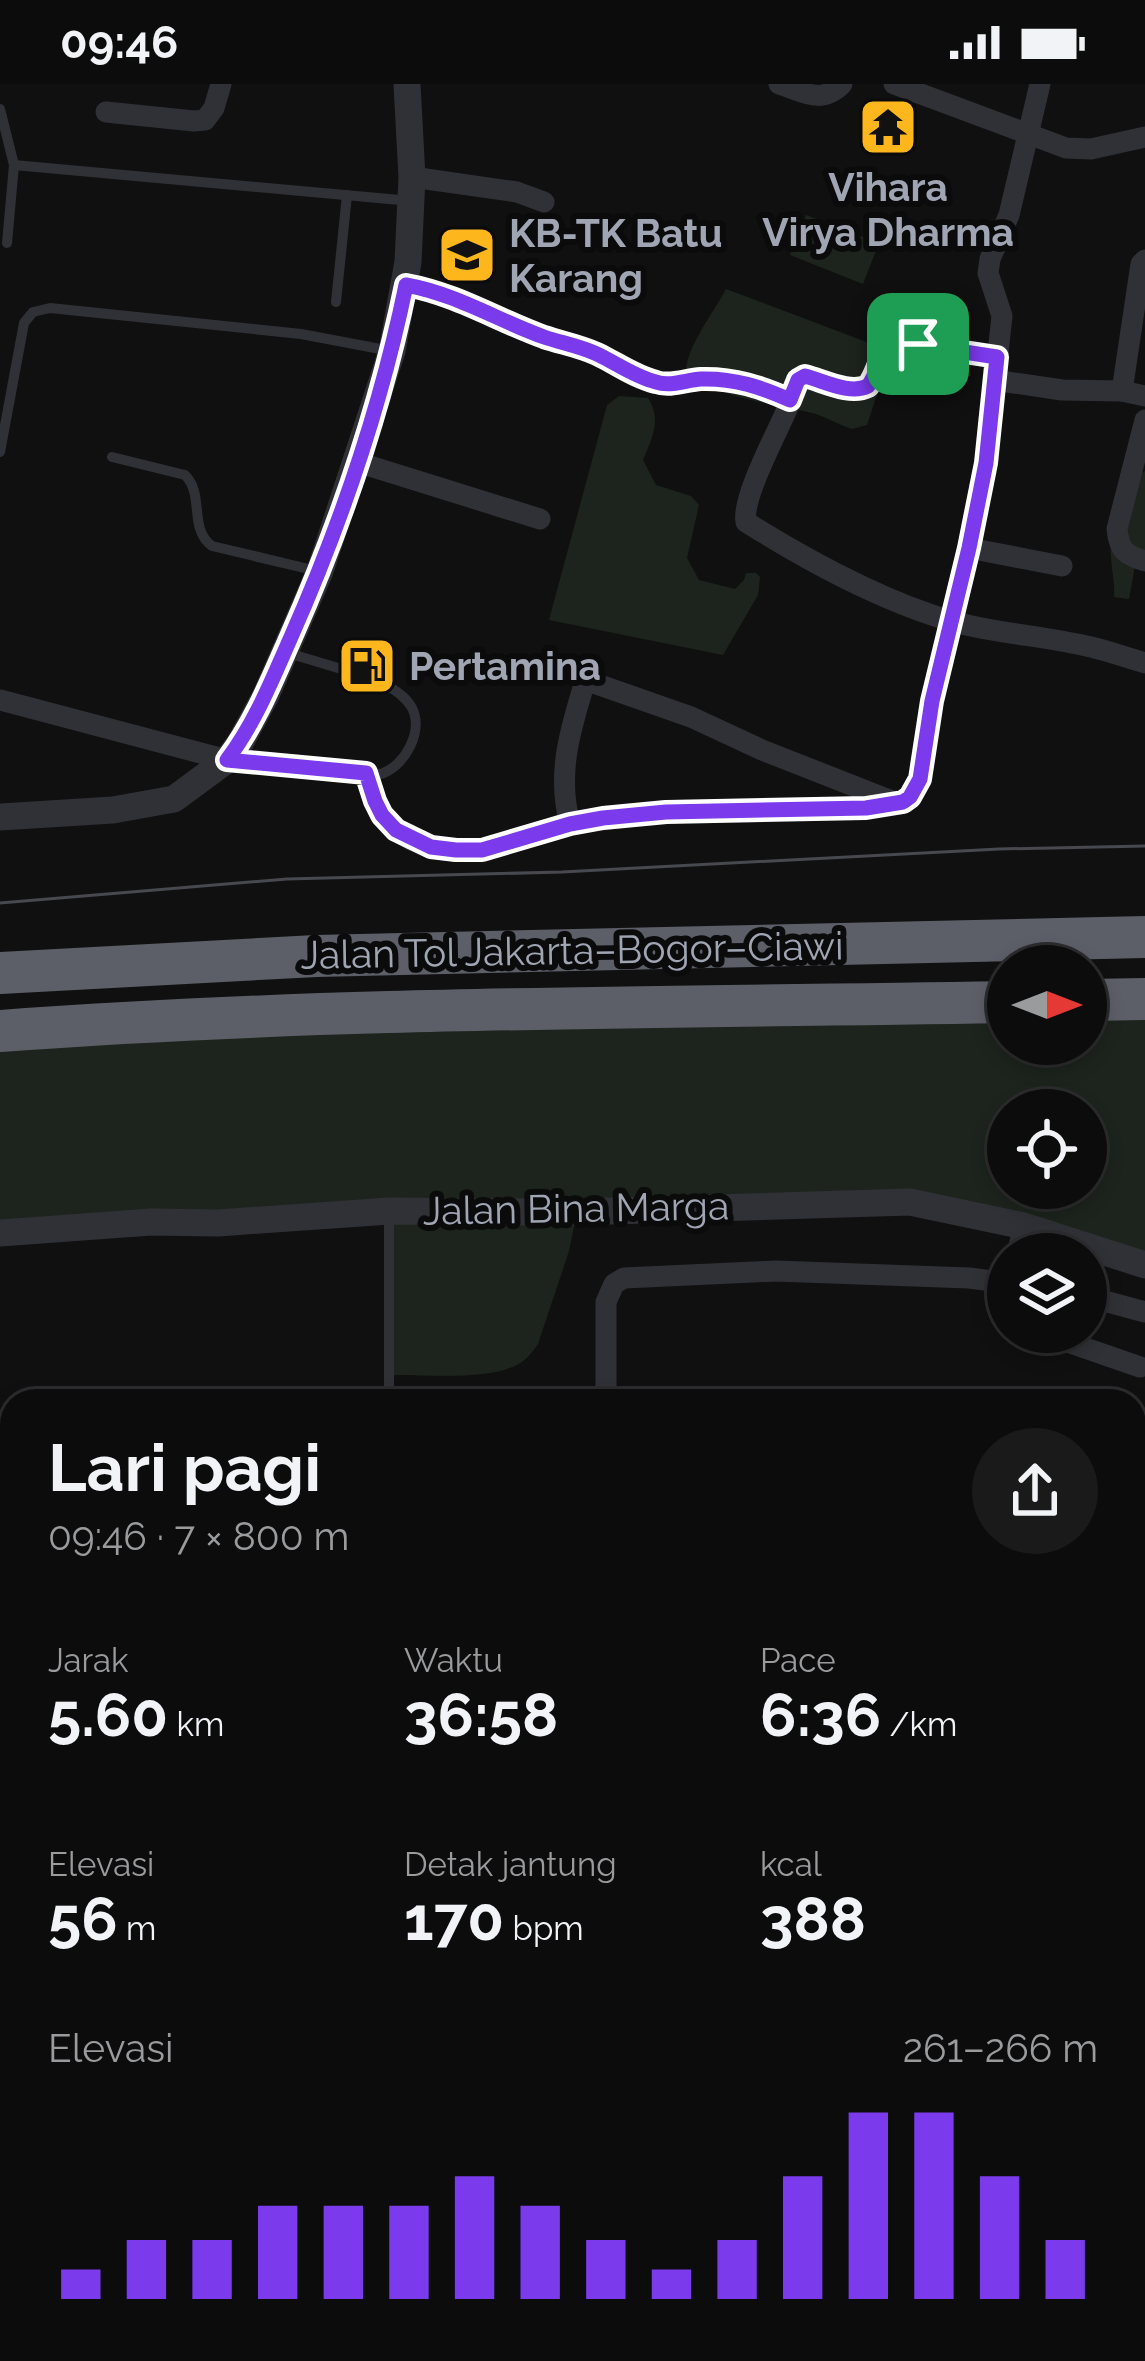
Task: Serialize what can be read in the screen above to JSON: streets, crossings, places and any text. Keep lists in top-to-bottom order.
{
  "streets": {
    "highway": ["Jalan Tol Jakarta–Bogor–Ciawi"],
    "street": ["Jalan Bina Marga"]
  },
  "places": {
    "temple": ["Vihara Virya Dharma"],
    "school or university": ["KB-TK Batu Karang"],
    "fuel station": ["Pertamina"]
  },
  "north": "right",
  "page": {
    "status": "09:46",
    "heading": ["Lari pagi", "09:46 · 7 × 800 m"],
    "stats": [
      ["Jarak", "5.60 km"],
      ["Waktu", "36:58"],
      ["Pace", "6:36 /km"],
      ["Elevasi", "56 m"],
      ["Detak jantung", "170 bpm"],
      ["kcal", "388"]
    ],
    "chart": ["Elevasi", "261–266 m"]
  }
}
